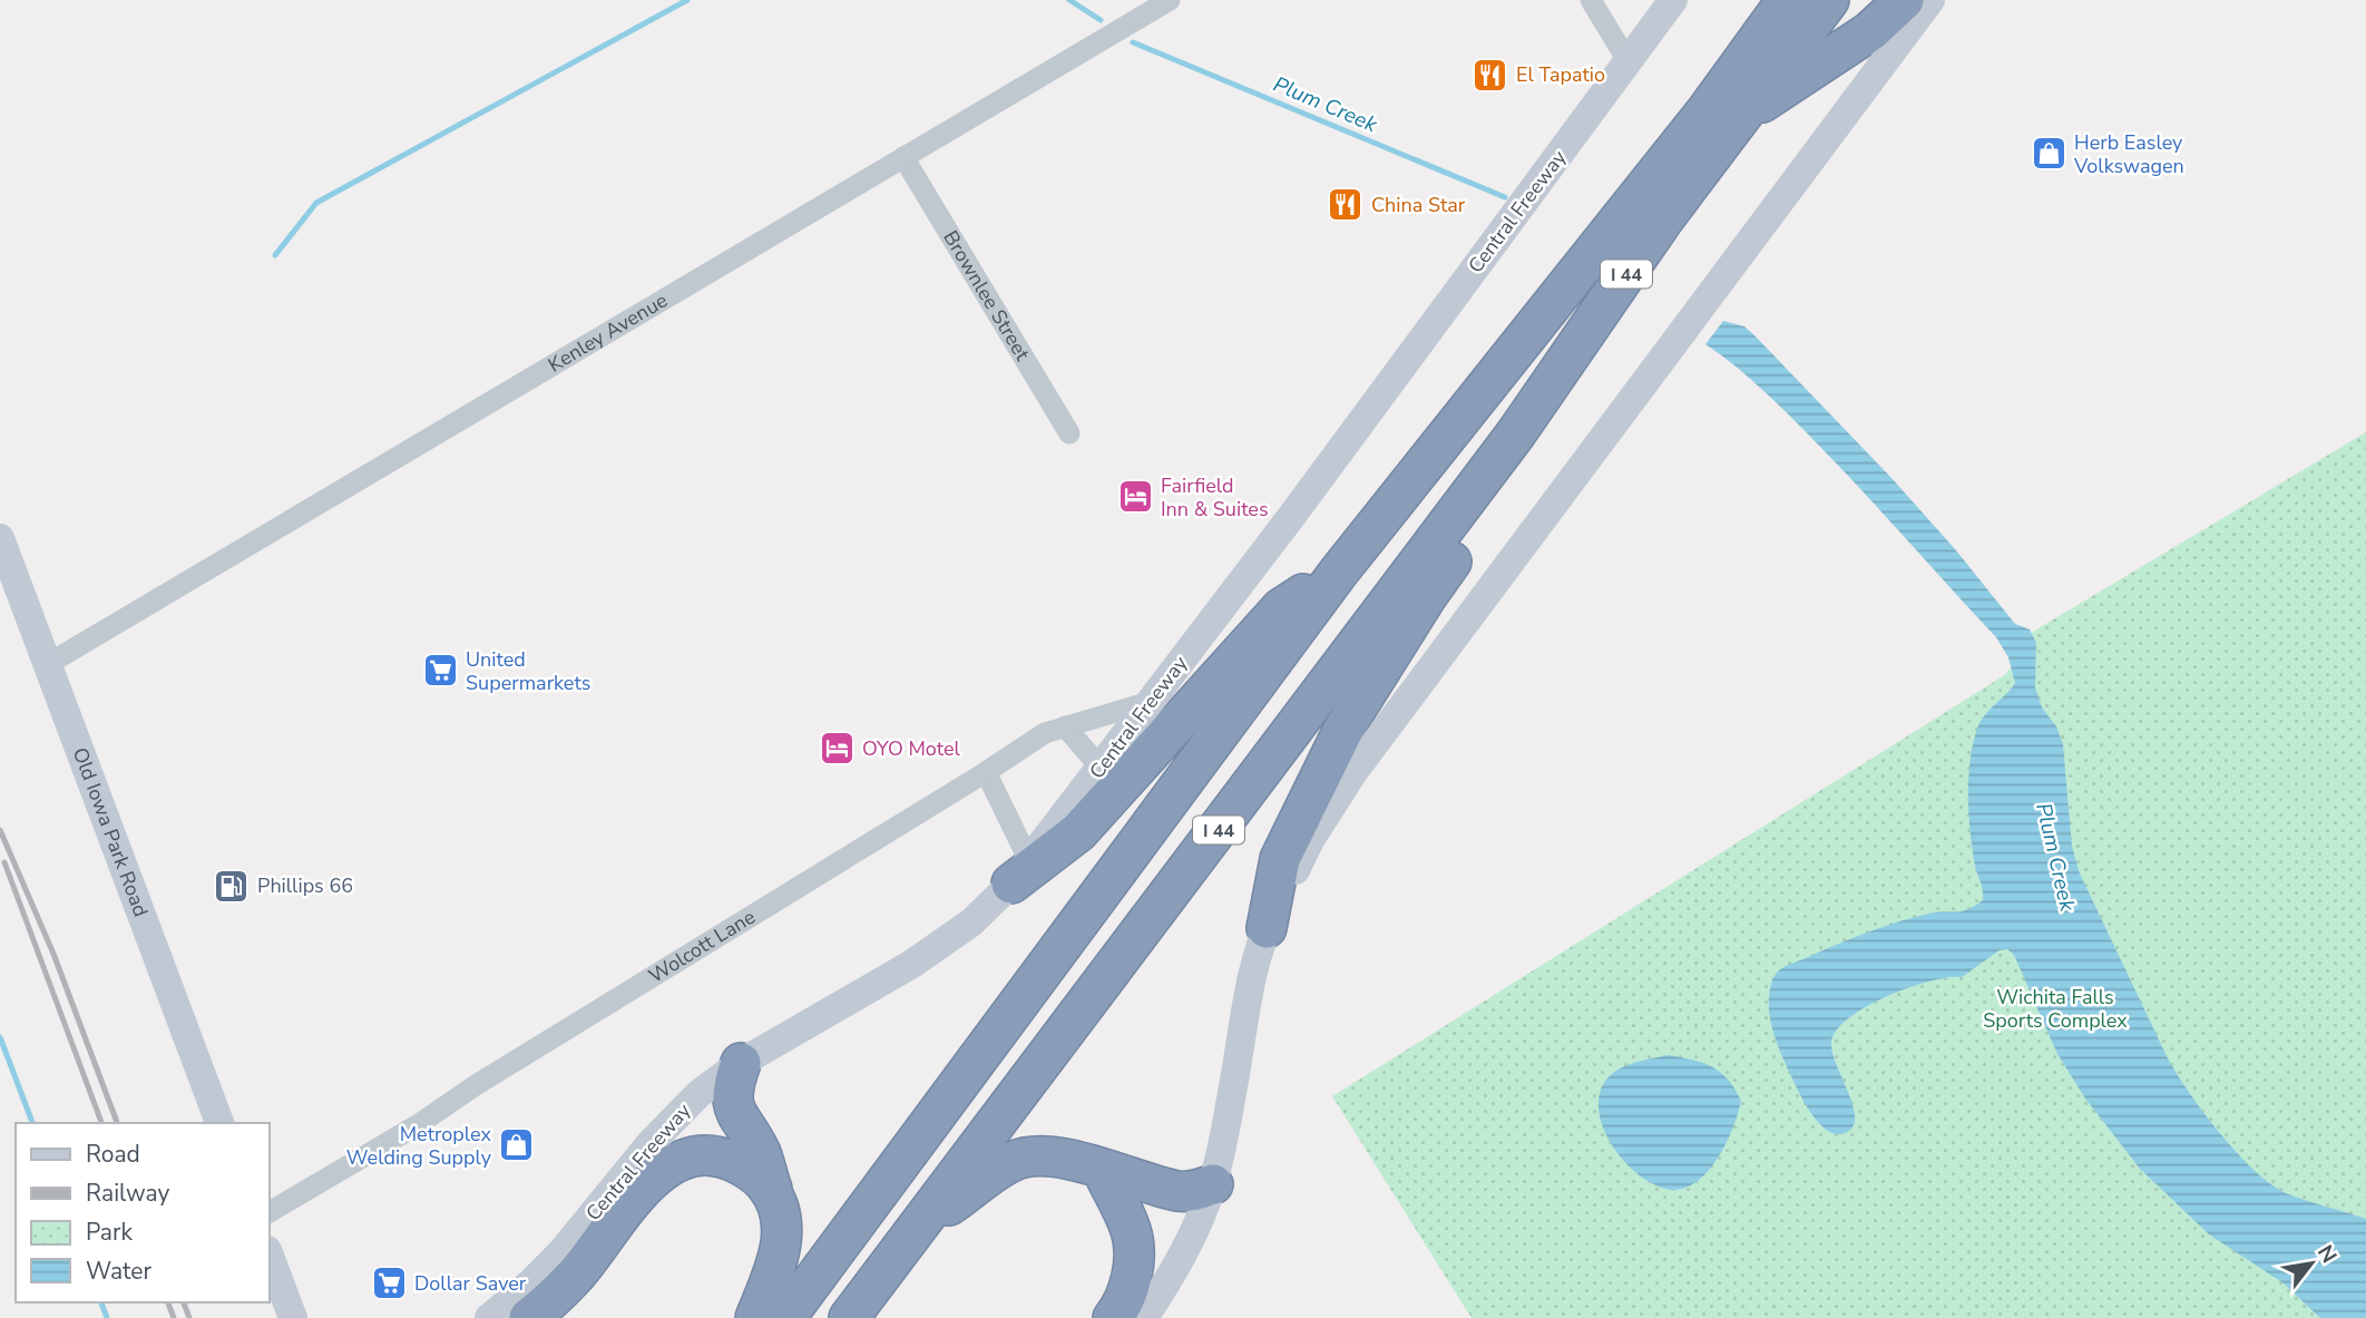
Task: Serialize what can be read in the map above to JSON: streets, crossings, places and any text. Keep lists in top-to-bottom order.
{
  "streets": {
    "highway": ["I 44"],
    "main road": ["Central Freeway", "Old Iowa Park Road"],
    "street": ["Brownlee Street", "Kenley Avenue", "Wolcott Lane"]
  },
  "crossings": [
    ["Central Freeway", "Wolcott Lane"],
    ["Brownlee Street", "Kenley Avenue"],
    ["Kenley Avenue", "Old Iowa Park Road"]
  ],
  "water": ["Plum Creek"],
  "parks": ["Wichita Falls Sports Complex"],
  "places": {
    "restaurant": ["El Tapatio", "China Star"],
    "shop": ["Herb Easley Volkswagen", "Metroplex Welding Supply"],
    "hotel": ["Fairfield Inn & Suites", "OYO Motel"],
    "supermarket": ["United Supermarkets", "Dollar Saver"],
    "fuel station": ["Phillips 66"]
  },
  "legend": [
    "Road",
    "Railway",
    "Park",
    "Water"
  ],
  "north": "top right"
}
